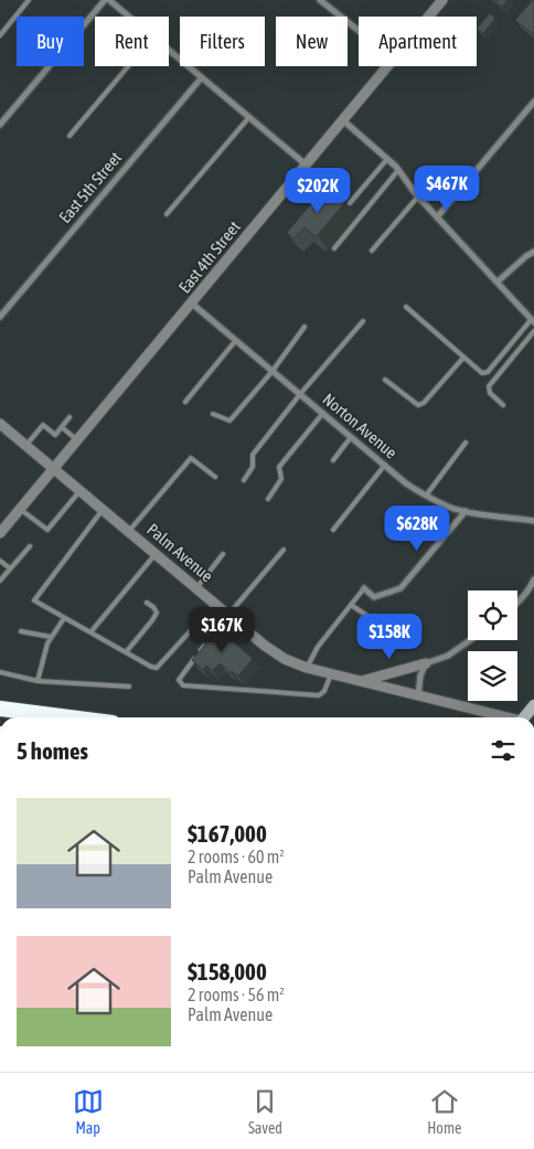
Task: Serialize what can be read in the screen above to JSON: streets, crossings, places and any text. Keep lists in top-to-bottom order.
{
  "streets": {
    "street": [
      "East 5th Street",
      "East 4th Street",
      "Norton Avenue",
      "Palm Avenue"
    ]
  },
  "crossings": [
    ["East 4th Street", "Norton Avenue"],
    ["East 4th Street", "Palm Avenue"]
  ],
  "page": {
    "chip": [
      "Buy",
      "Rent",
      "Filters",
      "New",
      "Apartment"
    ],
    "price": [
      "$467K",
      "$202K",
      "$628K",
      "$167K",
      "$158K"
    ],
    "heading": "5 homes",
    "list": [
      {
        "name": "$167,000",
        "note": "2 rooms · 60 m² · Palm Avenue"
      },
      {
        "name": "$158,000",
        "note": "2 rooms · 56 m² · Palm Avenue"
      }
    ],
    "tabs": ["Map", "Saved", "Home"]
  }
}
